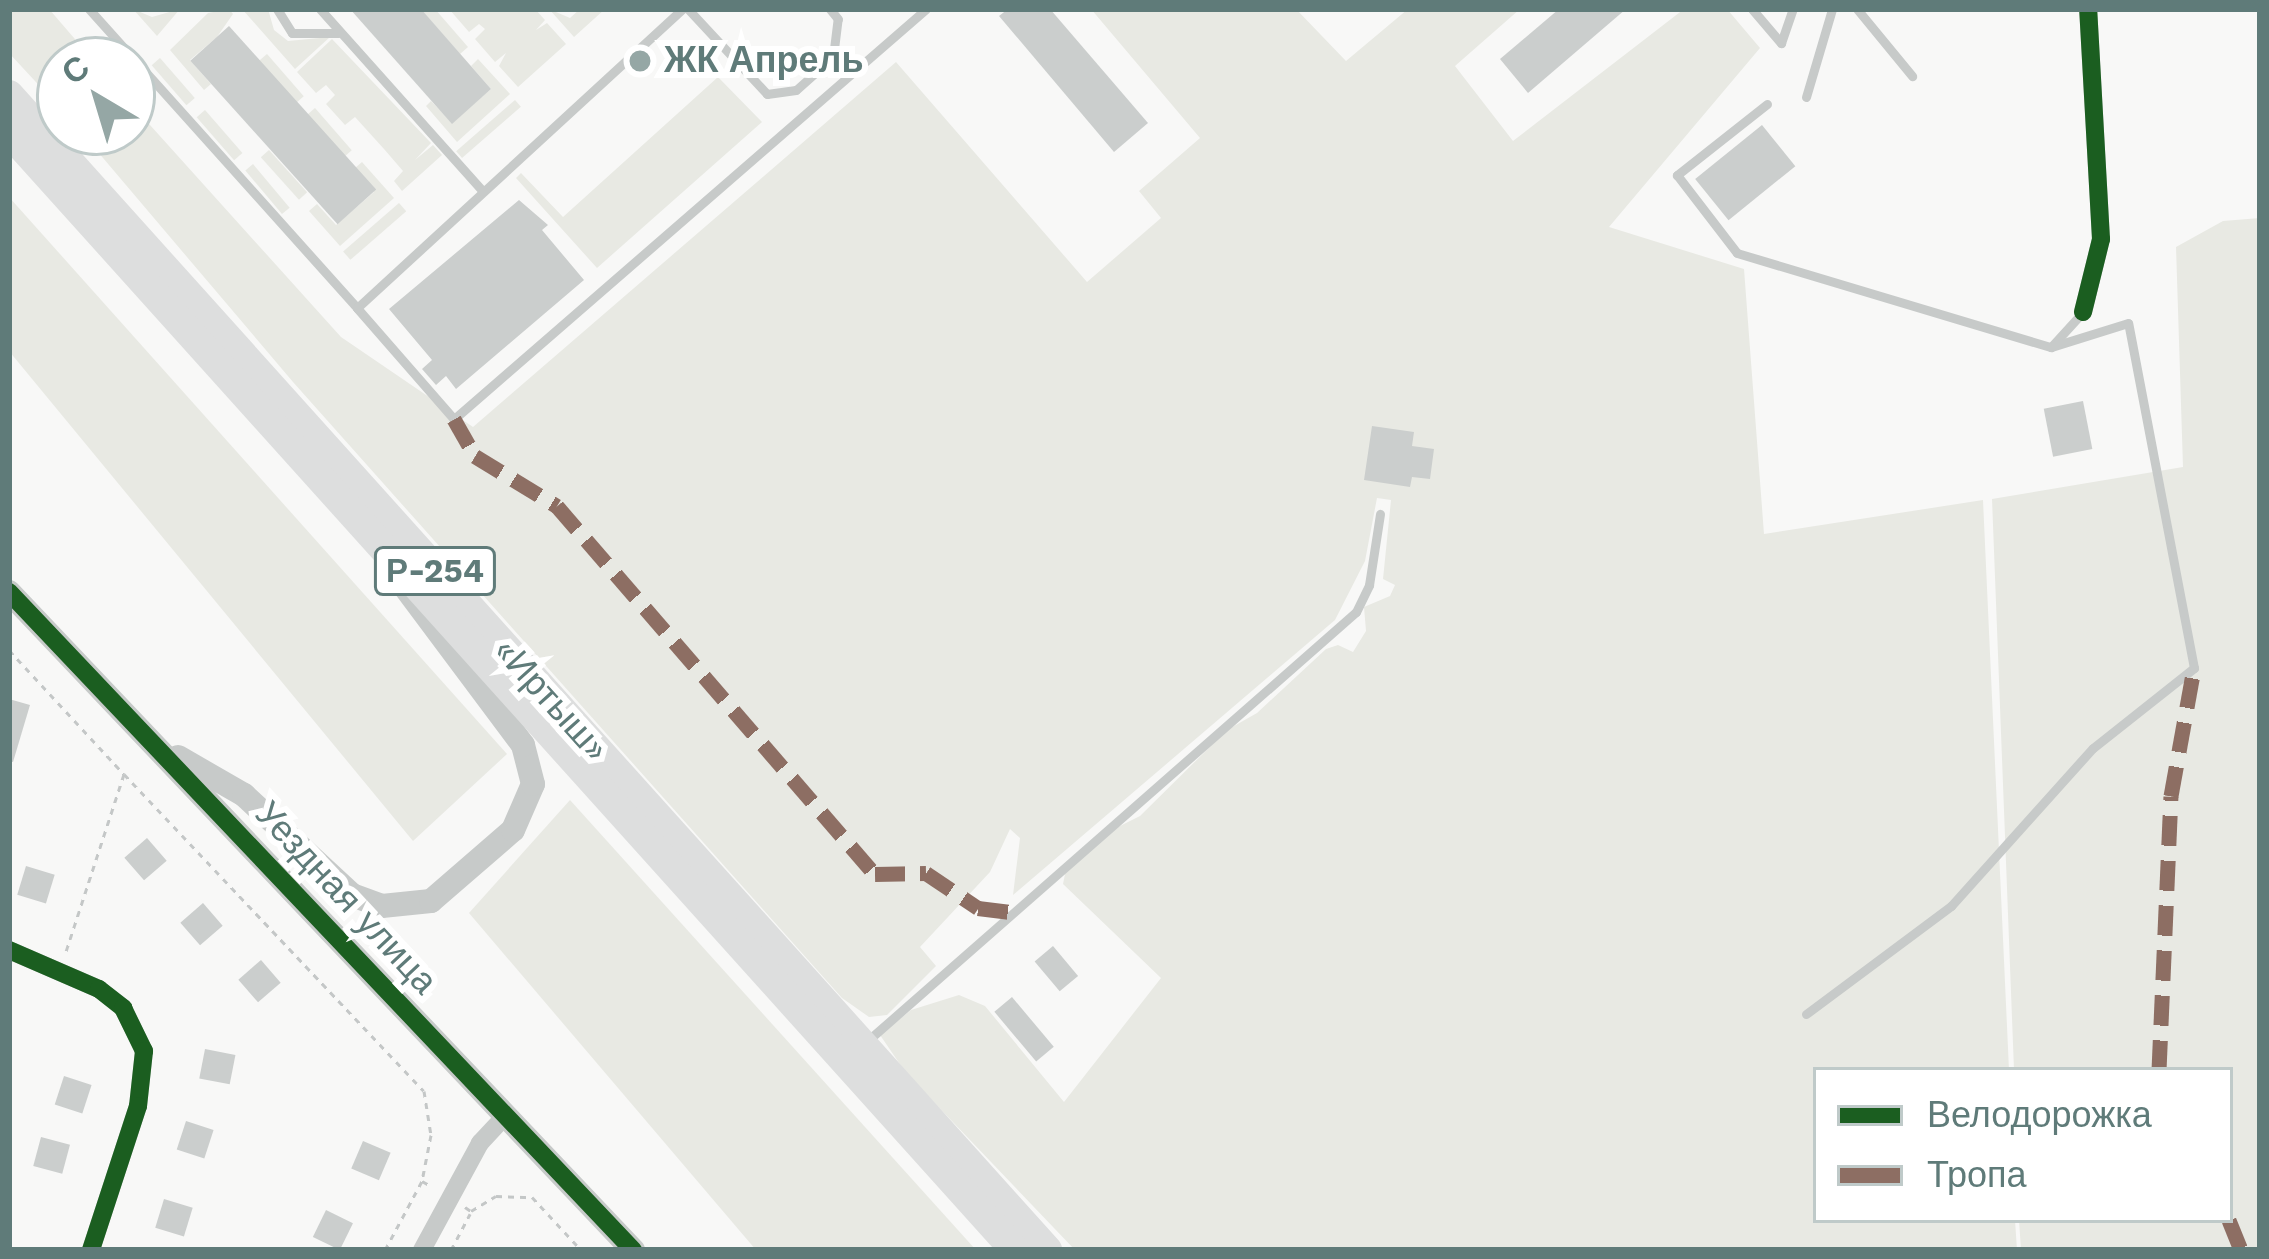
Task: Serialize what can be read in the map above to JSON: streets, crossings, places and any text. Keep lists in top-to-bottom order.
{
  "streets": {
    "highway": ["Р-254", "«Иртыш»"],
    "street": ["Уездная улица"]
  },
  "places": ["ЖК Апрель"],
  "legend": ["Велодорожка", "Тропа"],
  "north": "top left"
}
